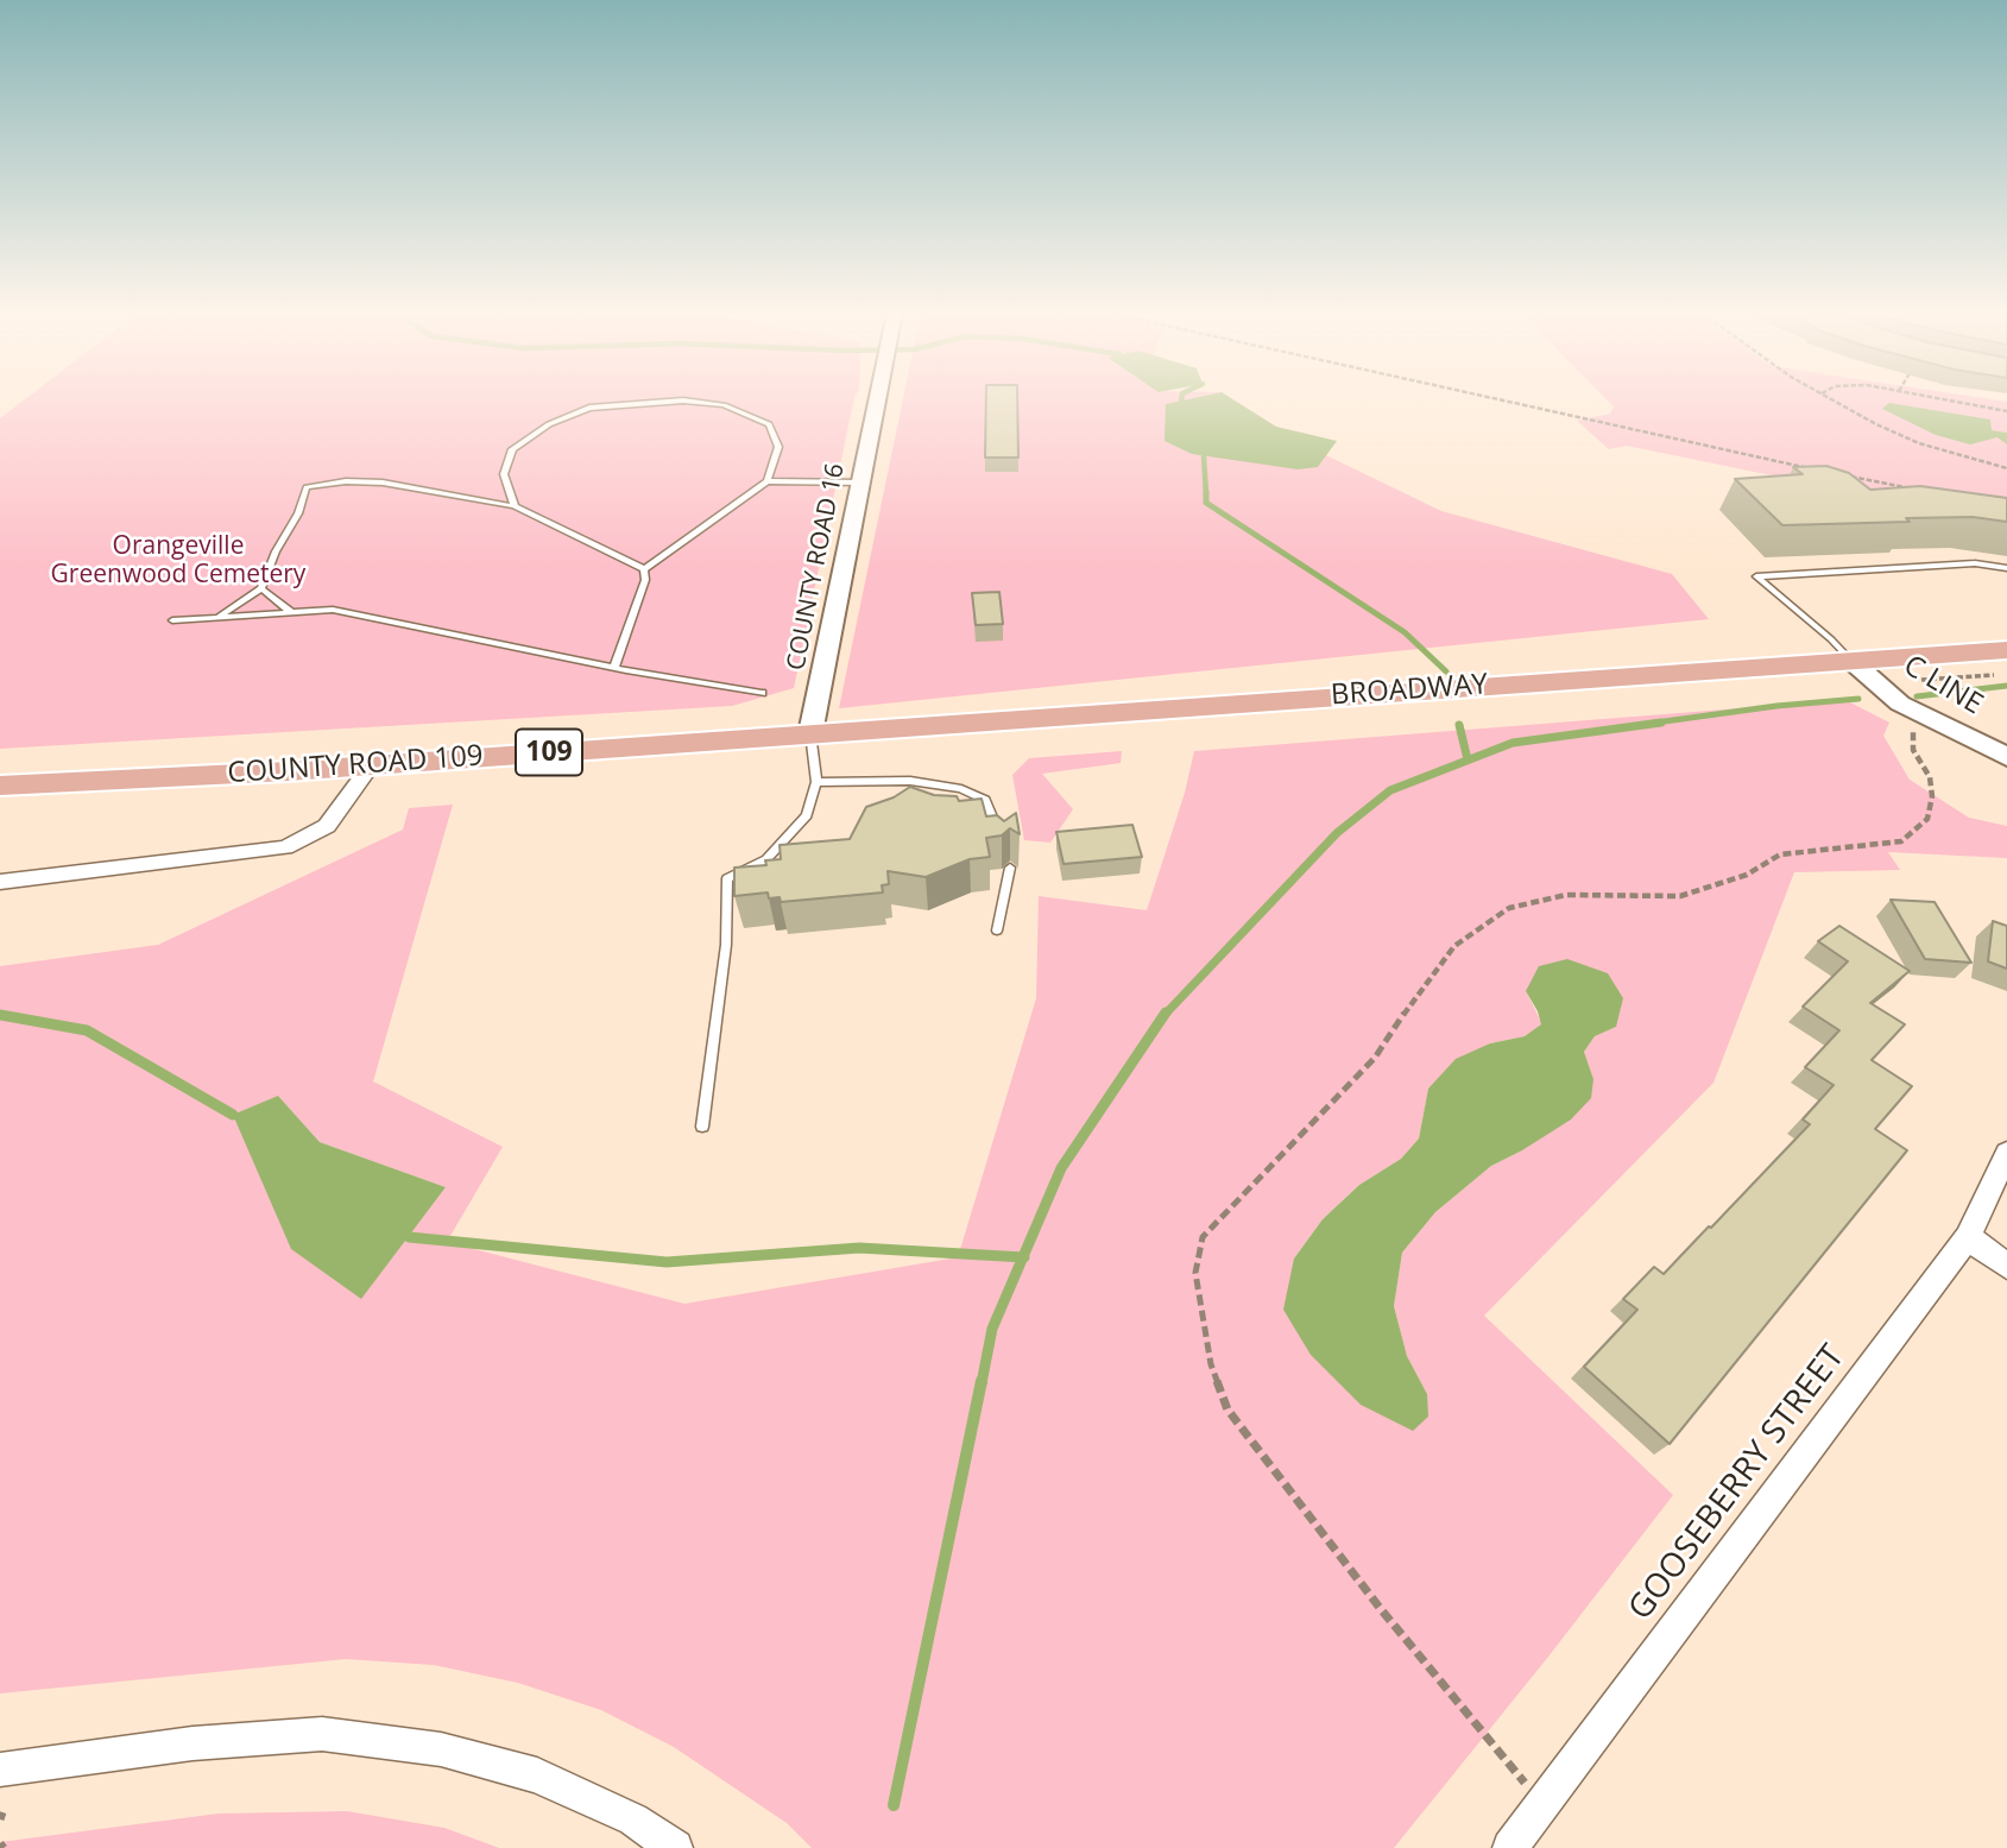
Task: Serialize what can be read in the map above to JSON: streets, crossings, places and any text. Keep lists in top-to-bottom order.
{
  "streets": {
    "main road": [
      "COUNTY ROAD 16",
      "C LINE",
      "BROADWAY",
      "109",
      "COUNTY ROAD 109"
    ],
    "street": ["GOOSEBERRY STREET"]
  },
  "crossings": [
    ["COUNTY ROAD 16", "BROADWAY"],
    ["COUNTY ROAD 16", "COUNTY ROAD 109"],
    ["C LINE", "BROADWAY"],
    ["BROADWAY", "COUNTY ROAD 109"]
  ],
  "parks": ["Orangeville Greenwood Cemetery"]
}
